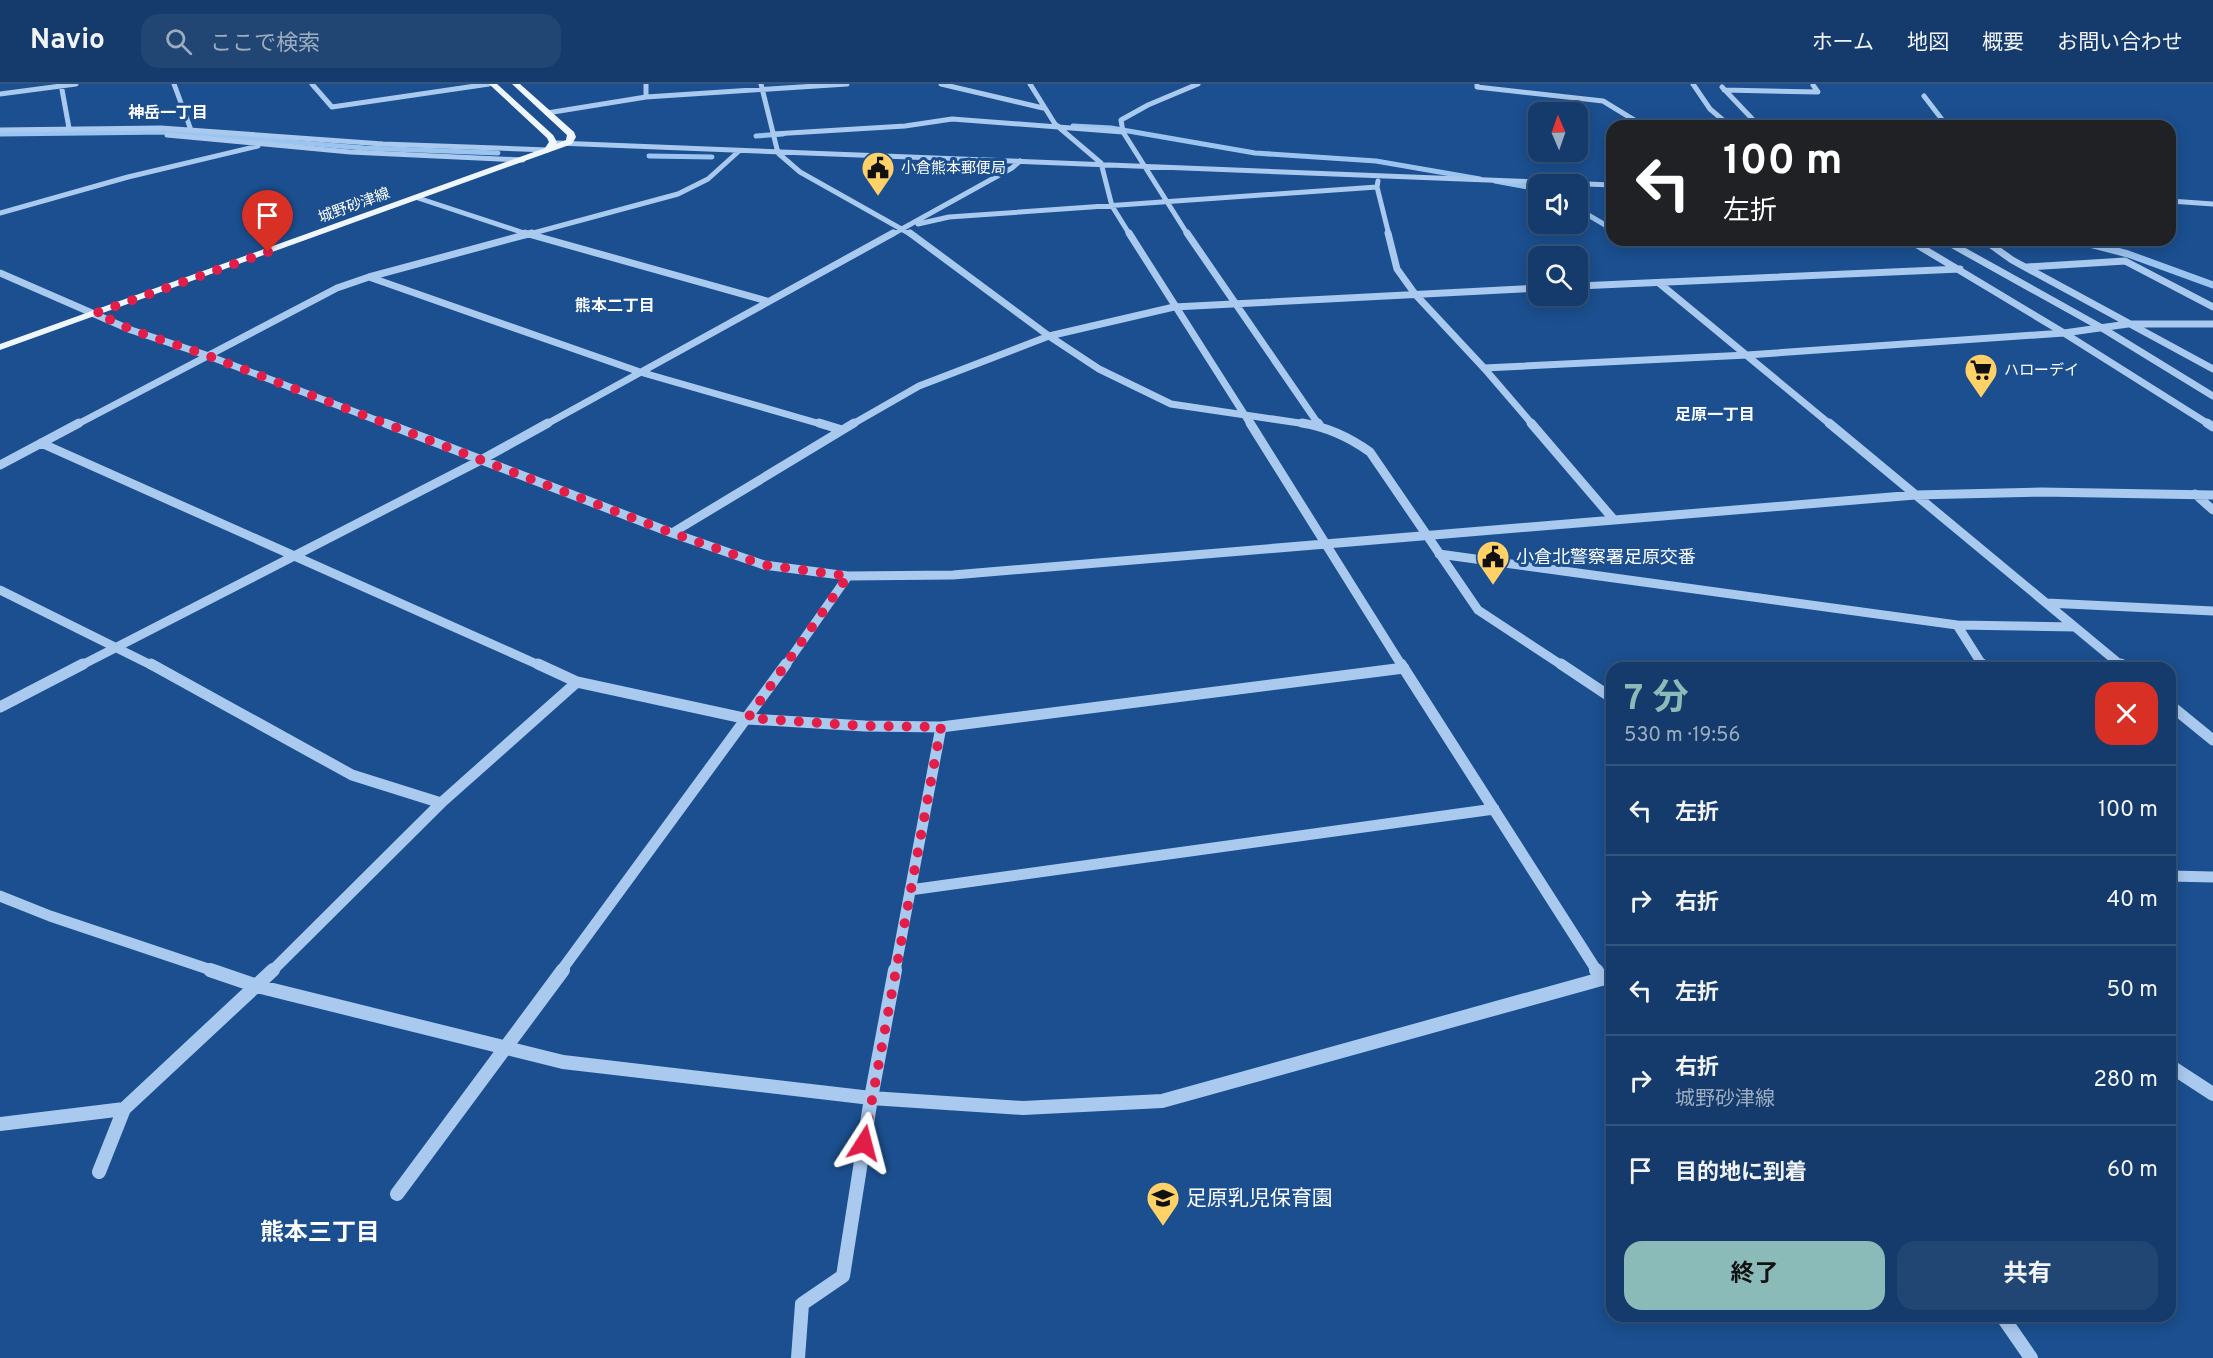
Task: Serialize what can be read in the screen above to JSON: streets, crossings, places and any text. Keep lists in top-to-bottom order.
{
  "streets": {
    "main road": ["城野砂津線"]
  },
  "districts": [
    "神岳一丁目",
    "熊本二丁目",
    "足原一丁目",
    "熊本三丁目"
  ],
  "places": {
    "public building": ["小倉熊本郵便局", "小倉北警察署足原交番"],
    "supermarket": ["ハローデイ"],
    "school or university": ["足原乳児保育園"]
  },
  "north": "top",
  "page": {
    "header": "Navio",
    "search": "ここで検索",
    "nav": [
      "ホーム",
      "地図",
      "概要",
      "お問い合わせ"
    ],
    "turn": ["100 m", "左折"],
    "heading": ["7 分", "530 m · 19:56"],
    "list": [
      {
        "name": "左折",
        "value": "100 m"
      },
      {
        "name": "右折",
        "value": "40 m"
      },
      {
        "name": "左折",
        "value": "50 m"
      },
      {
        "name": "右折",
        "note": "城野砂津線",
        "value": "280 m"
      },
      {
        "name": "目的地に到着",
        "value": "60 m"
      }
    ],
    "buttons": ["終了", "共有"]
  }
}
